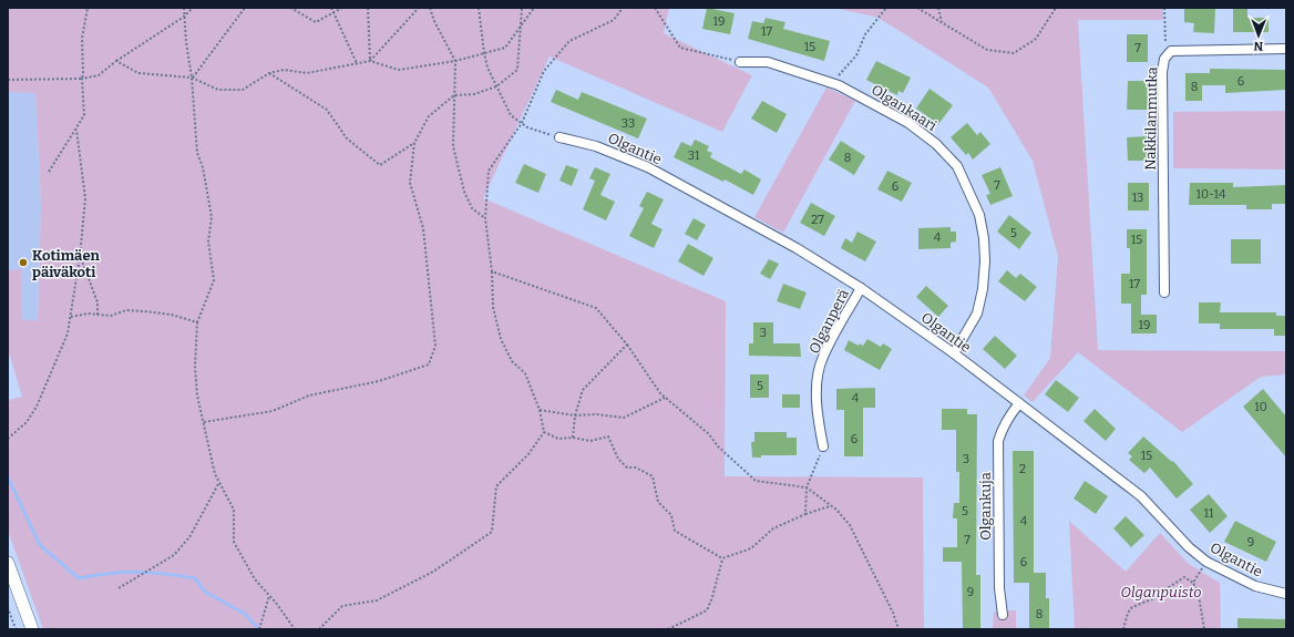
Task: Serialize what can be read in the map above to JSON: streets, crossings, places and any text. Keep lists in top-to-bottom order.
{
  "streets": {
    "street": [
      "Olgankaari",
      "Nakkilanmutka",
      "Olgantie",
      "Olganperä",
      "Olgankuja"
    ]
  },
  "crossings": [
    ["Olgankaari", "Olgantie"],
    ["Olgantie", "Olganperä"],
    ["Olgantie", "Olgankuja"]
  ],
  "parks": ["Olganpuisto"],
  "places": ["Kotimäen päiväkoti"],
  "house_numbers": [
    "19",
    "17",
    "15",
    "7",
    "6",
    "8",
    "33",
    "31",
    "8",
    "7",
    "6",
    "10-14",
    "13",
    "27",
    "5",
    "4",
    "15",
    "17",
    "19",
    "3",
    "5",
    "4",
    "10",
    "6",
    "15",
    "3",
    "2",
    "5",
    "11",
    "4",
    "7",
    "9",
    "6",
    "9",
    "8"
  ],
  "north": "bottom"
}
